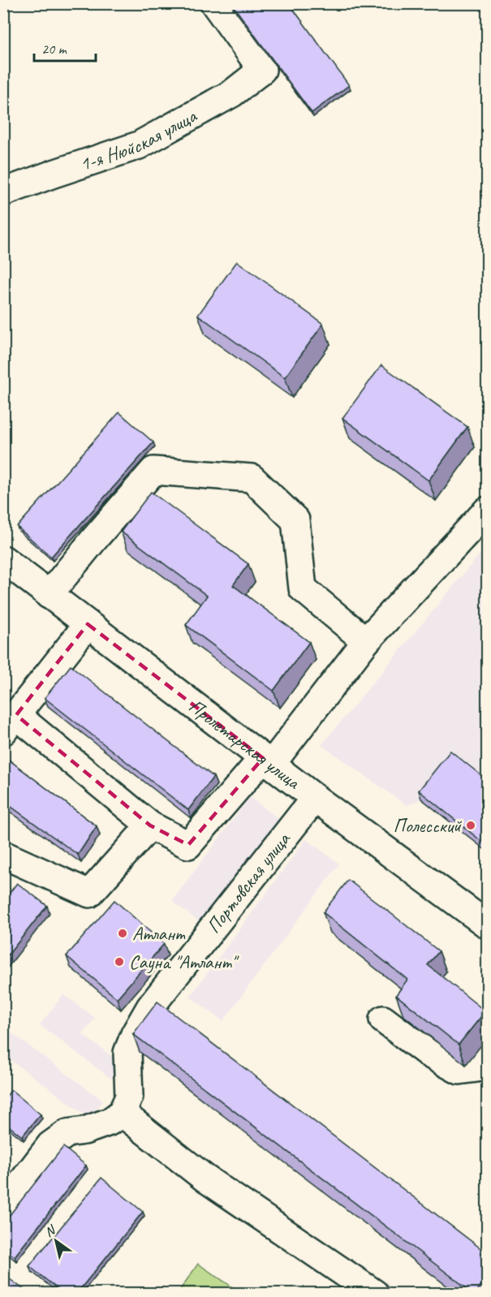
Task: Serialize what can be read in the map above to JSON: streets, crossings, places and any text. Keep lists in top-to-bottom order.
{
  "streets": {
    "street": ["1-я Нюйская улица", "Пролетарская улица", "Портовская улица"]
  },
  "crossings": [
    ["Пролетарская улица", "Портовская улица"]
  ],
  "places": ["Полесский", "Атлант", "Сауна \"Атлант\""],
  "scale_bar": "20 m",
  "north": "top left"
}
